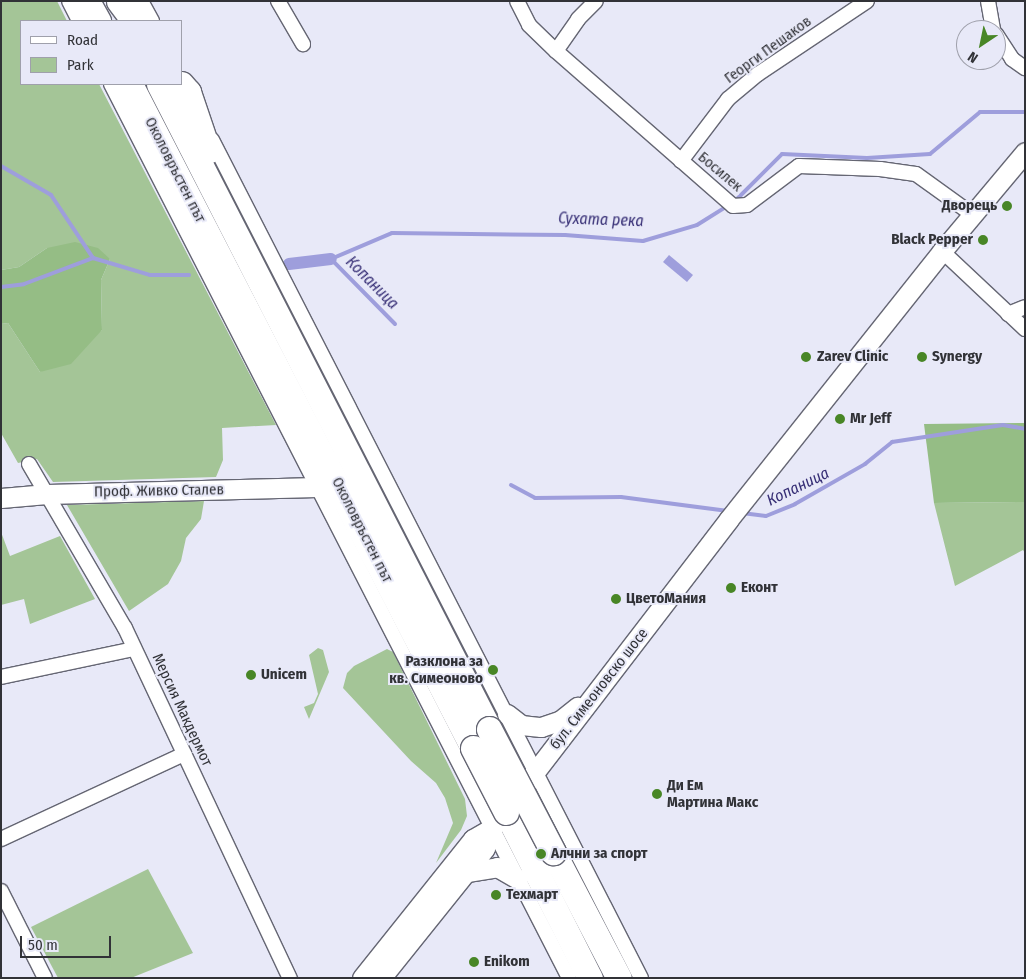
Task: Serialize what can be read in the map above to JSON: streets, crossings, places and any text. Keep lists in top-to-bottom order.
{
  "streets": {
    "highway": ["Околовръстен път"],
    "street": [
      "Георги Пешаков",
      "Босилек",
      "Проф. Живко Сталев",
      "бул. Симеоновско шосе",
      "Мерсия Макдермот"
    ]
  },
  "crossings": [
    ["Георги Пешаков", "Босилек"],
    ["Босилек", "бул. Симеоновско шосе"],
    ["Проф. Живко Сталев", "Мерсия Макдермот"]
  ],
  "water": ["Сухата река", "Копаница"],
  "places": [
    "Дворець",
    "Black Pepper",
    "Zarev Clinic",
    "Synergy",
    "Mr Jeff",
    "Еконт",
    "ЦветоМания",
    "Разклона за кв. Симеоново",
    "Unicem",
    "Ди Ем Мартина Макс",
    "Алчни за спорт",
    "Техмарт",
    "Enikom"
  ],
  "legend": ["Road", "Park"],
  "scale_bar": "50 m",
  "north": "bottom left"
}
